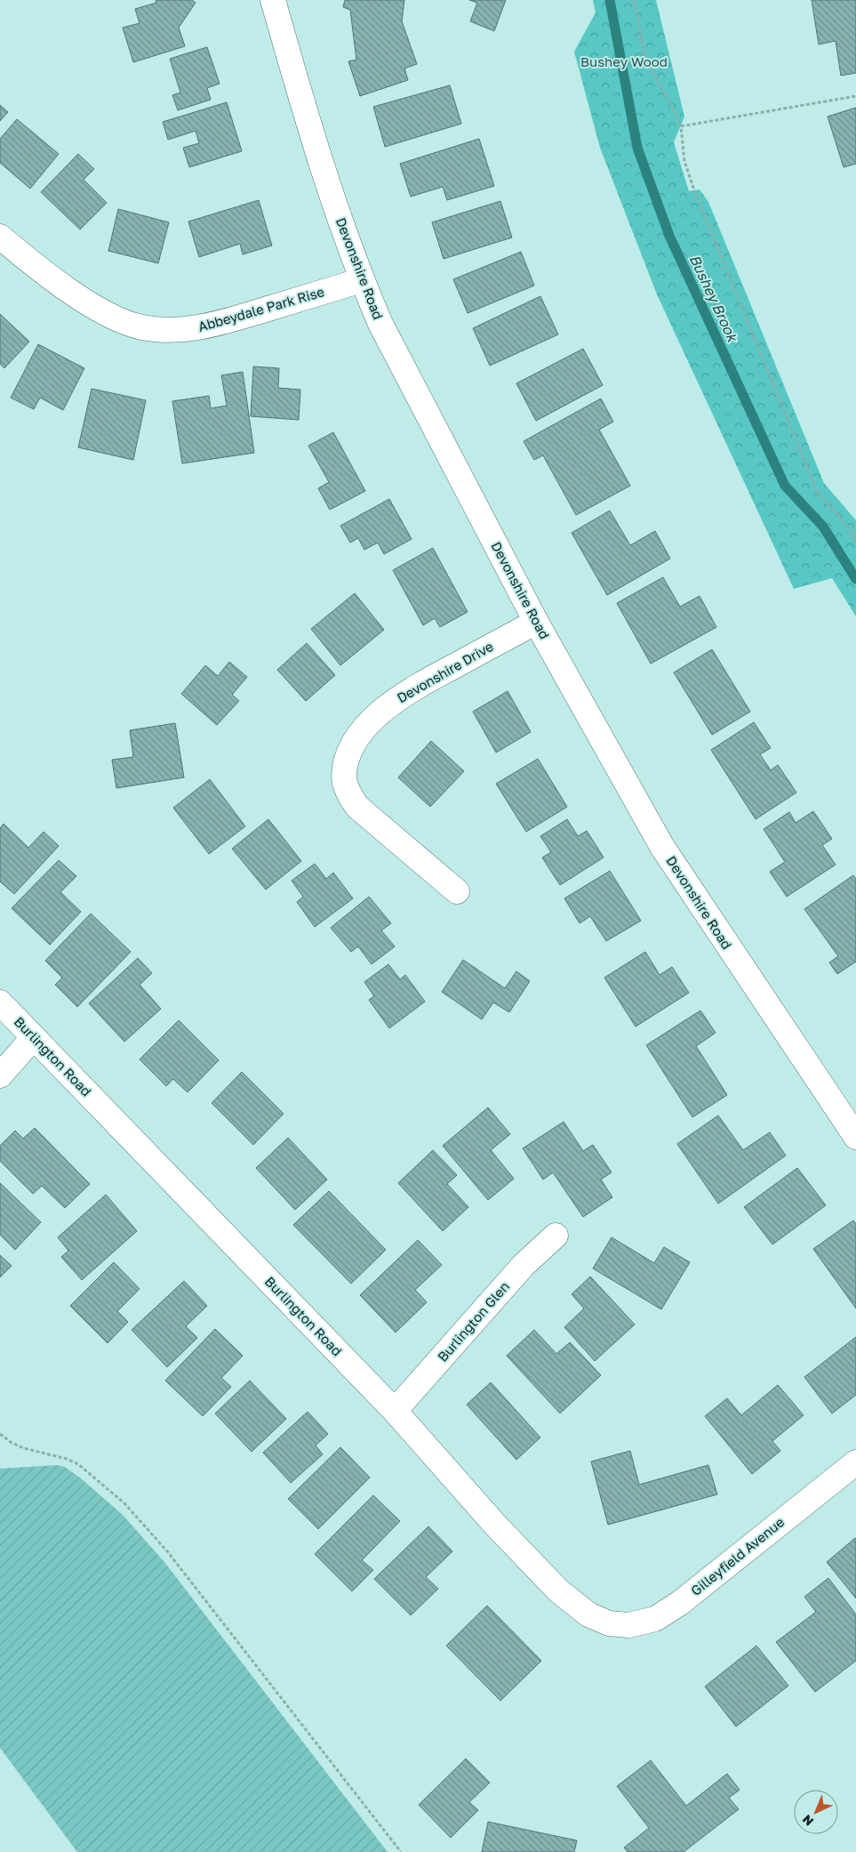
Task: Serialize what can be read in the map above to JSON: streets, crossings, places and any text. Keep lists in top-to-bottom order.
{
  "streets": {
    "street": [
      "Devonshire Road",
      "Abbeydale Park Rise",
      "Devonshire Drive",
      "Burlington Road",
      "Burlington Glen",
      "Gilleyfield Avenue"
    ]
  },
  "crossings": [
    ["Devonshire Road", "Abbeydale Park Rise"],
    ["Devonshire Road", "Devonshire Drive"],
    ["Burlington Road", "Burlington Glen"],
    ["Burlington Road", "Gilleyfield Avenue"]
  ],
  "water": ["Bushey Brook"],
  "parks": ["Bushey Wood"],
  "north": "bottom left"
}
